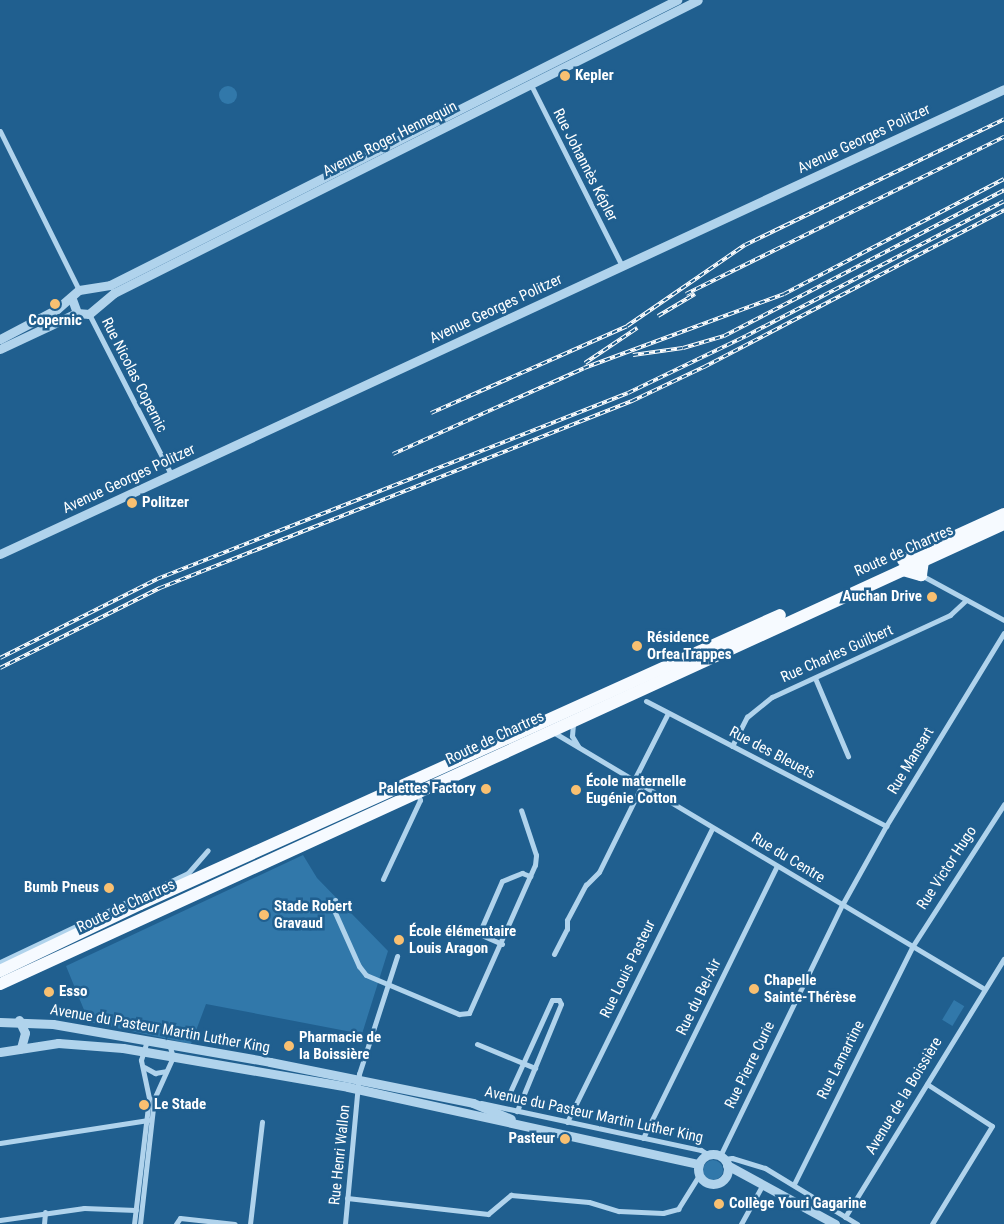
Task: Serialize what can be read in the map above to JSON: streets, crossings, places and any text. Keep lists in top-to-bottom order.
{
  "streets": {
    "main road": ["Route de Chartres"],
    "street": [
      "Avenue Roger Hennequin",
      "Avenue Georges Politzer",
      "Rue Johannès Képler",
      "Rue Nicolas Copernic",
      "Rue Charles Guilbert",
      "Rue des Bleuets",
      "Rue Mansart",
      "Rue du Centre",
      "Rue Victor Hugo",
      "Rue Louis Pasteur",
      "Rue du Bel-Air",
      "Avenue du Pasteur Martin Luther King",
      "Rue Lamartine",
      "Rue Pierre Curie",
      "Avenue de la Boissière",
      "Rue Henri Wallon"
    ]
  },
  "crossings": [
    ["Avenue Roger Hennequin", "Rue Johannès Képler"],
    ["Avenue Roger Hennequin", "Rue Nicolas Copernic"],
    ["Avenue Georges Politzer", "Rue Johannès Képler"],
    ["Avenue Georges Politzer", "Rue Nicolas Copernic"],
    ["Route de Chartres", "Rue du Centre"],
    ["Rue Charles Guilbert", "Rue des Bleuets"],
    ["Rue des Bleuets", "Rue Mansart"],
    ["Rue Mansart", "Rue du Centre"],
    ["Rue Mansart", "Rue Pierre Curie"],
    ["Rue du Centre", "Rue Victor Hugo"],
    ["Rue du Centre", "Rue Louis Pasteur"],
    ["Rue du Centre", "Rue du Bel-Air"],
    ["Rue du Centre", "Rue Lamartine"],
    ["Rue du Centre", "Rue Pierre Curie"],
    ["Rue du Centre", "Avenue de la Boissière"],
    ["Rue Victor Hugo", "Rue Lamartine"],
    ["Rue Louis Pasteur", "Avenue du Pasteur Martin Luther King"],
    ["Rue du Bel-Air", "Avenue du Pasteur Martin Luther King"],
    ["Avenue du Pasteur Martin Luther King", "Rue Lamartine"],
    ["Avenue du Pasteur Martin Luther King", "Rue Pierre Curie"],
    ["Avenue du Pasteur Martin Luther King", "Avenue de la Boissière"],
    ["Avenue du Pasteur Martin Luther King", "Rue Henri Wallon"]
  ],
  "places": [
    "Kepler",
    "Copernic",
    "Politzer",
    "Auchan Drive",
    "Résidence Orfea Trappes",
    "Palettes Factory",
    "École maternelle Eugénie Cotton",
    "Bumb Pneus",
    "Stade Robert Gravaud",
    "École élémentaire Louis Aragon",
    "Chapelle Sainte-Thérèse",
    "Esso",
    "Pharmacie de la Boissière",
    "Le Stade",
    "Pasteur",
    "Collège Youri Gagarine"
  ]
}
